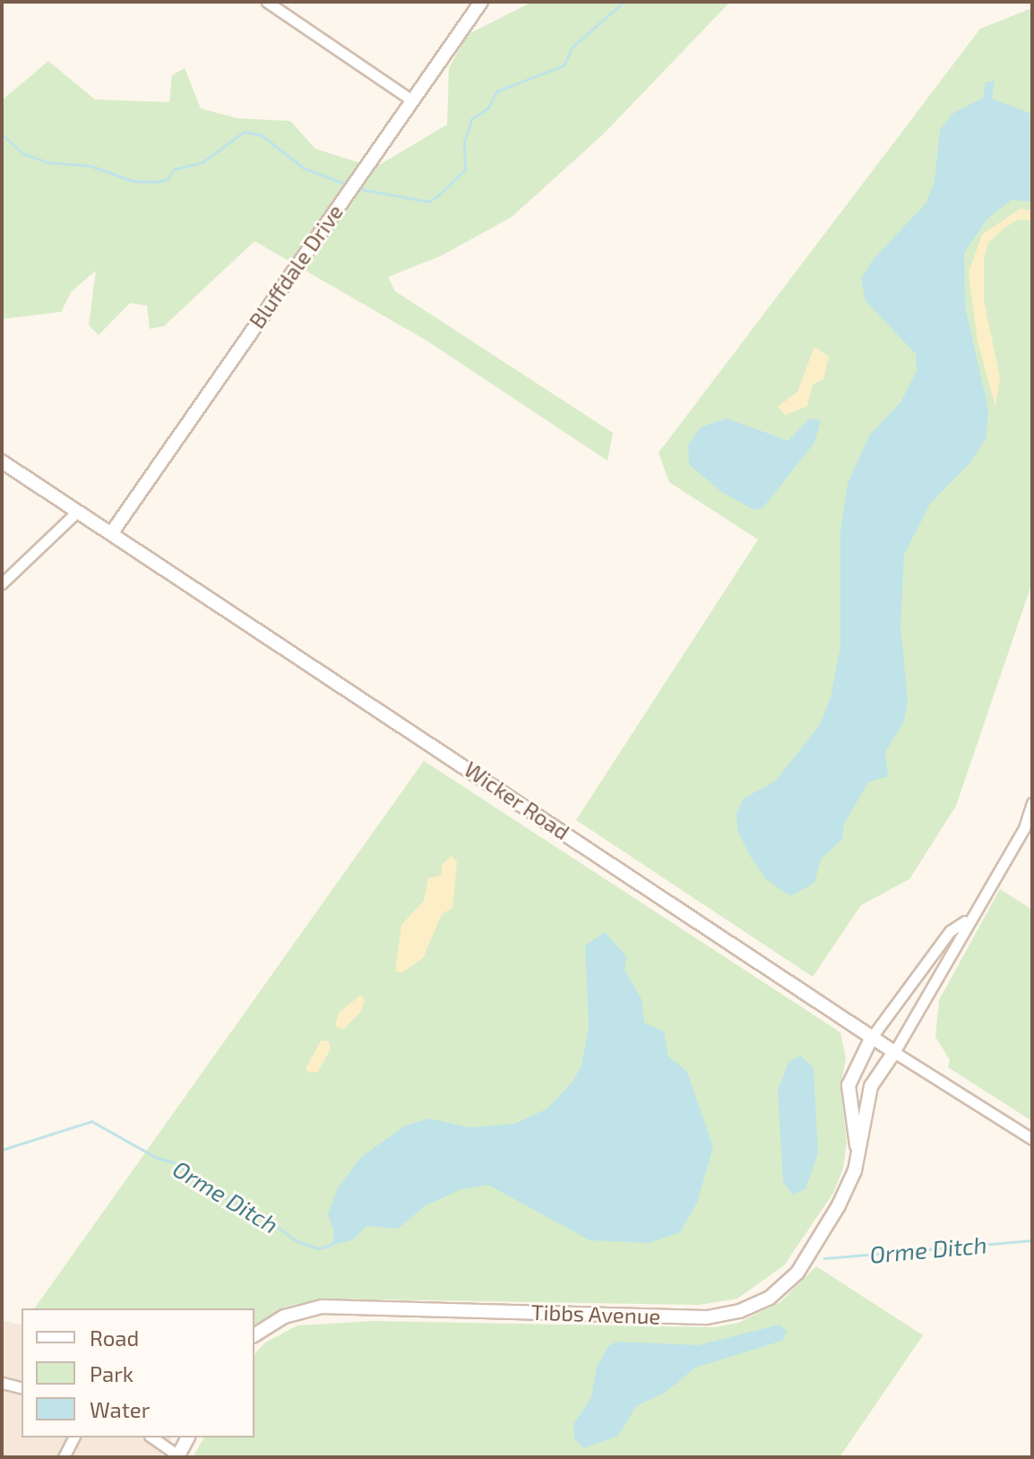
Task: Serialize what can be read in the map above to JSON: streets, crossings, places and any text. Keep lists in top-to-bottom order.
{
  "streets": {
    "street": ["Bluffdale Drive", "Wicker Road", "Tibbs Avenue"]
  },
  "crossings": [
    ["Bluffdale Drive", "Wicker Road"],
    ["Wicker Road", "Tibbs Avenue"]
  ],
  "water": ["Orme Ditch"],
  "legend": ["Road", "Park", "Water"]
}
